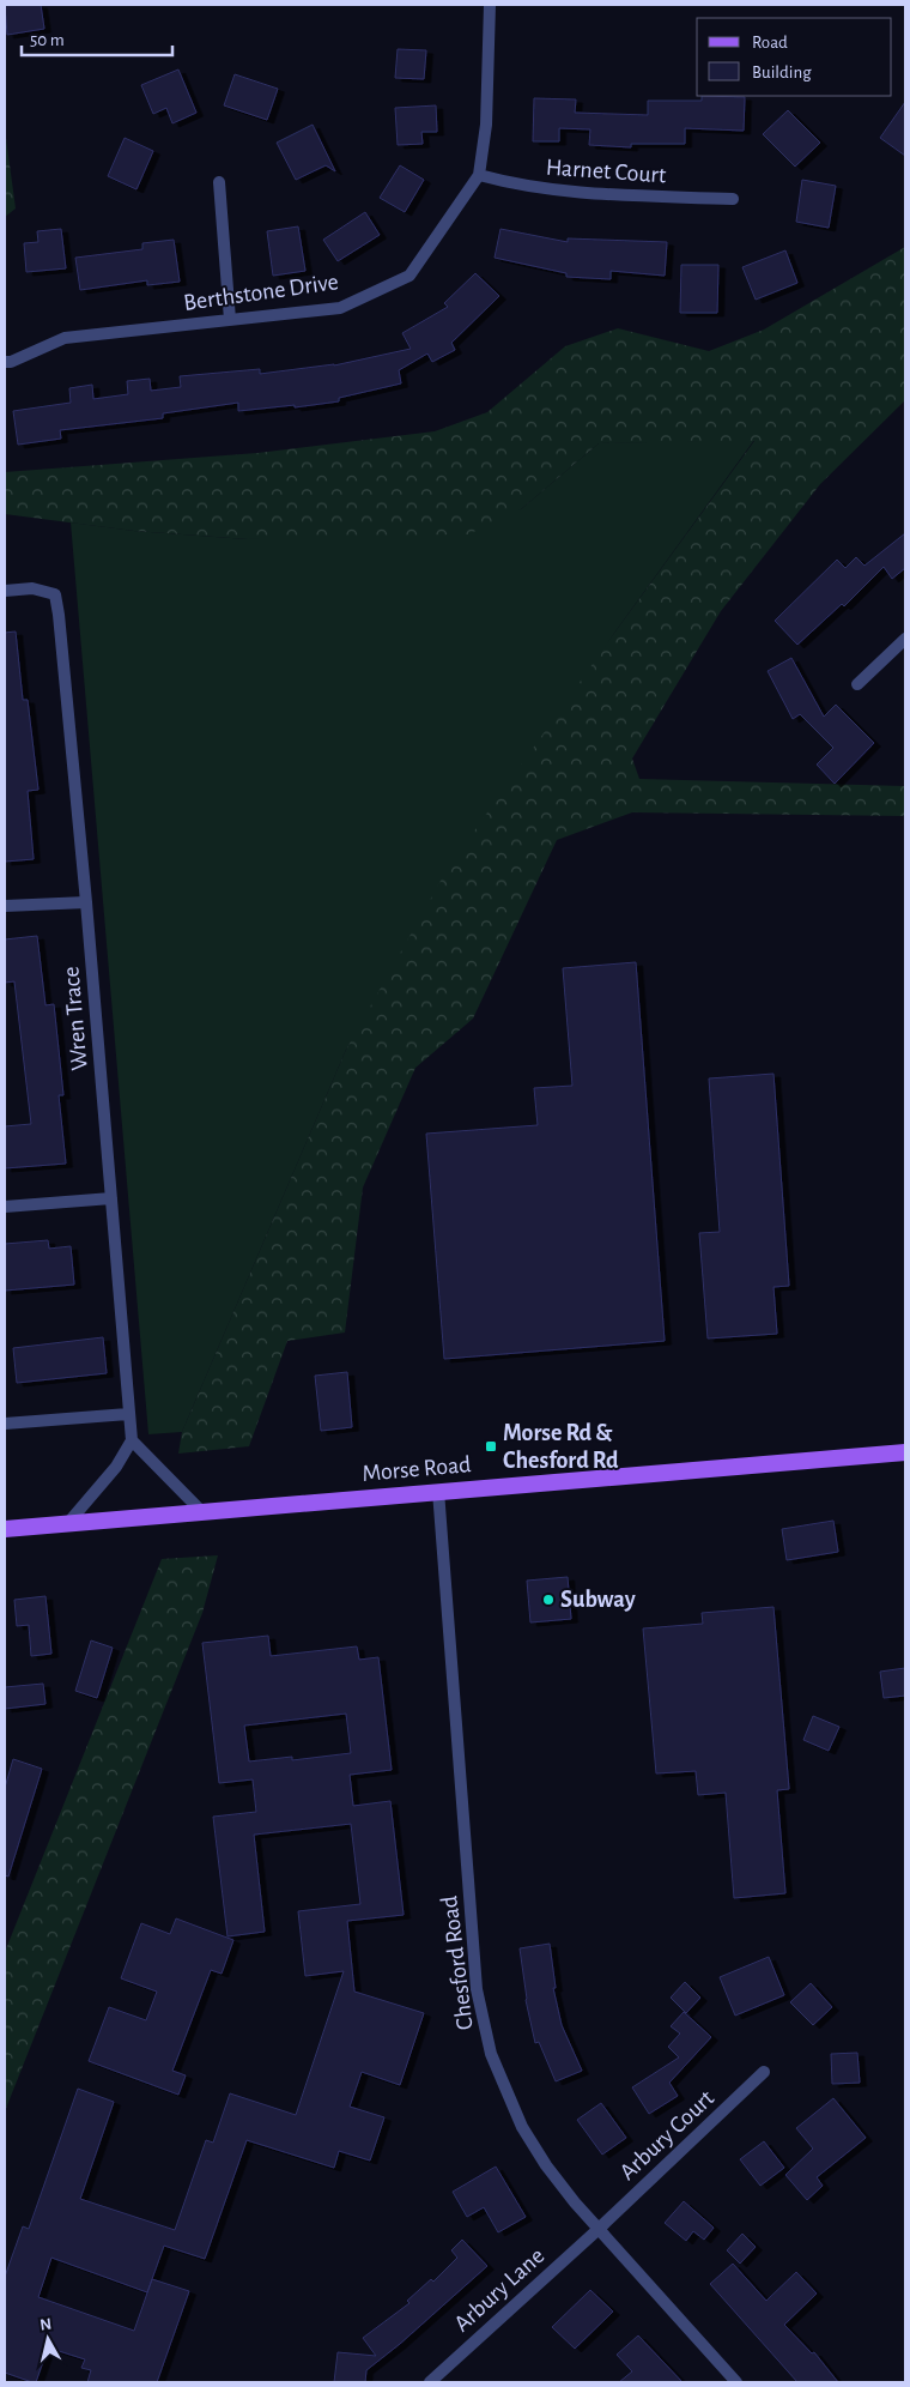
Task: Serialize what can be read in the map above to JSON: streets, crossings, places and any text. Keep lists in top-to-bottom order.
{
  "streets": {
    "main road": ["Morse Road"],
    "street": [
      "Harnet Court",
      "Berthstone Drive",
      "Wren Trace",
      "Chesford Road",
      "Arbury Court",
      "Arbury Lane"
    ]
  },
  "crossings": [
    ["Harnet Court", "Berthstone Drive"],
    ["Morse Road", "Chesford Road"],
    ["Chesford Road", "Arbury Court"],
    ["Chesford Road", "Arbury Lane"],
    ["Arbury Court", "Arbury Lane"]
  ],
  "places": {
    "transit": ["Morse Rd & Chesford Rd"],
    "other": ["Subway"]
  },
  "legend": ["Road", "Building"],
  "scale_bar": "50 m",
  "north": "top"
}
